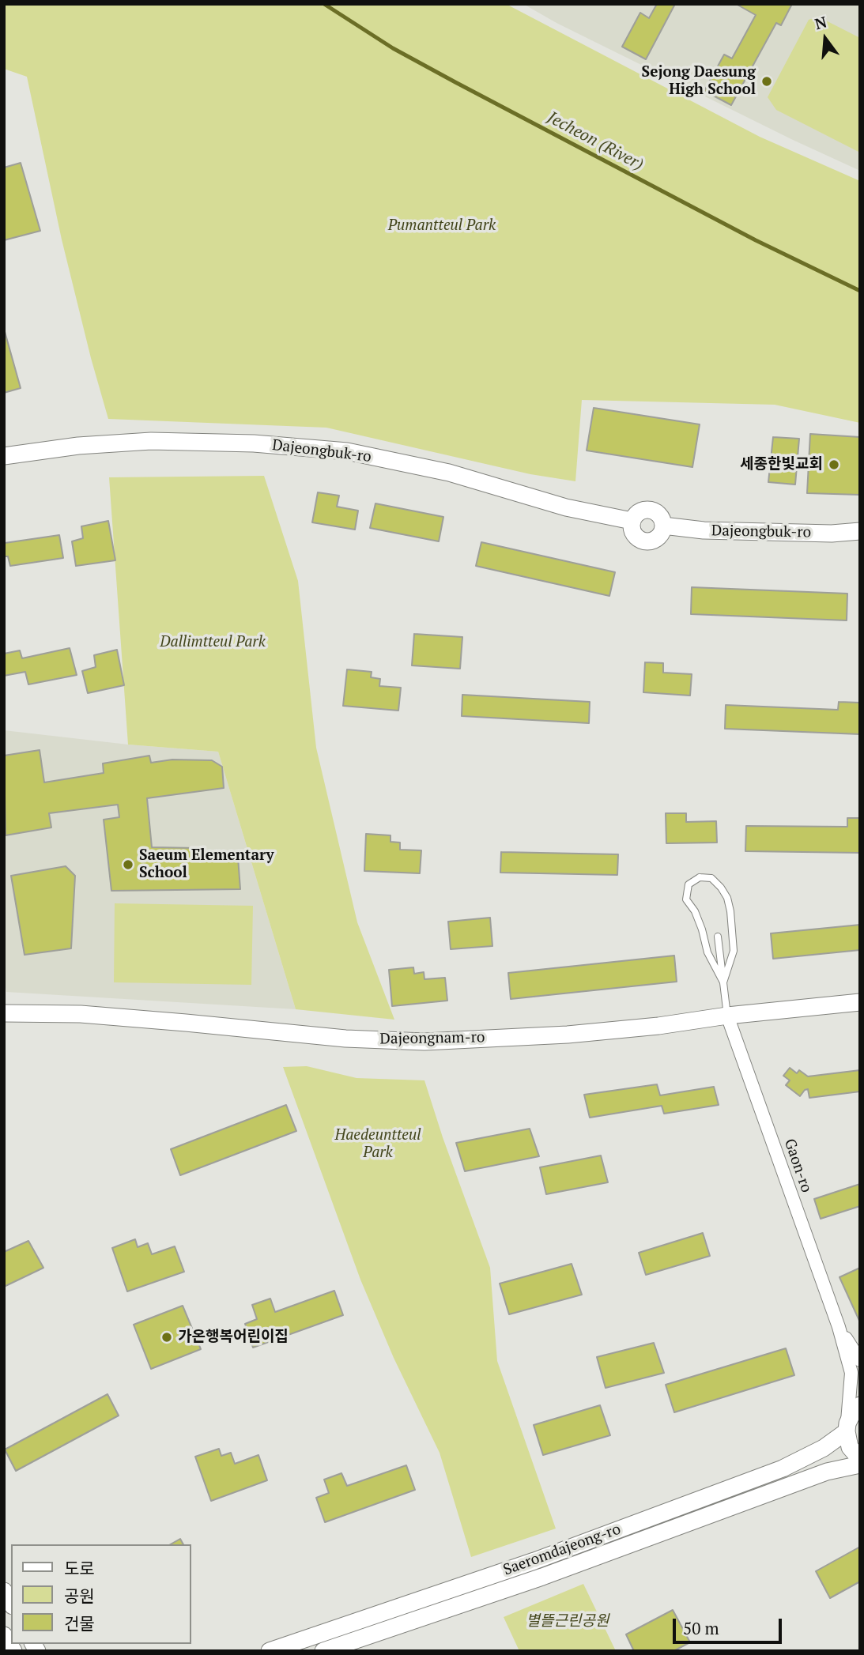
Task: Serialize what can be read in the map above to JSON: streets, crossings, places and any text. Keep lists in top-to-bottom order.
{
  "streets": {
    "street": [
      "Dajeongbuk-ro",
      "Dajeongnam-ro",
      "Gaon-ro",
      "Saeromdajeong-ro"
    ]
  },
  "crossings": [
    ["Dajeongnam-ro", "Gaon-ro"]
  ],
  "water": ["Jecheon (River)"],
  "parks": [
    "Pumantteul Park",
    "Dallimtteul Park",
    "Haedeuntteul Park",
    "별뜰근린공원"
  ],
  "places": [
    "Sejong Daesung High School",
    "세종한빛교회",
    "Saeum Elementary School",
    "가온행복어린이집"
  ],
  "legend": ["도로", "공원", "건물"],
  "scale_bar": "50 m",
  "north": "top"
}
